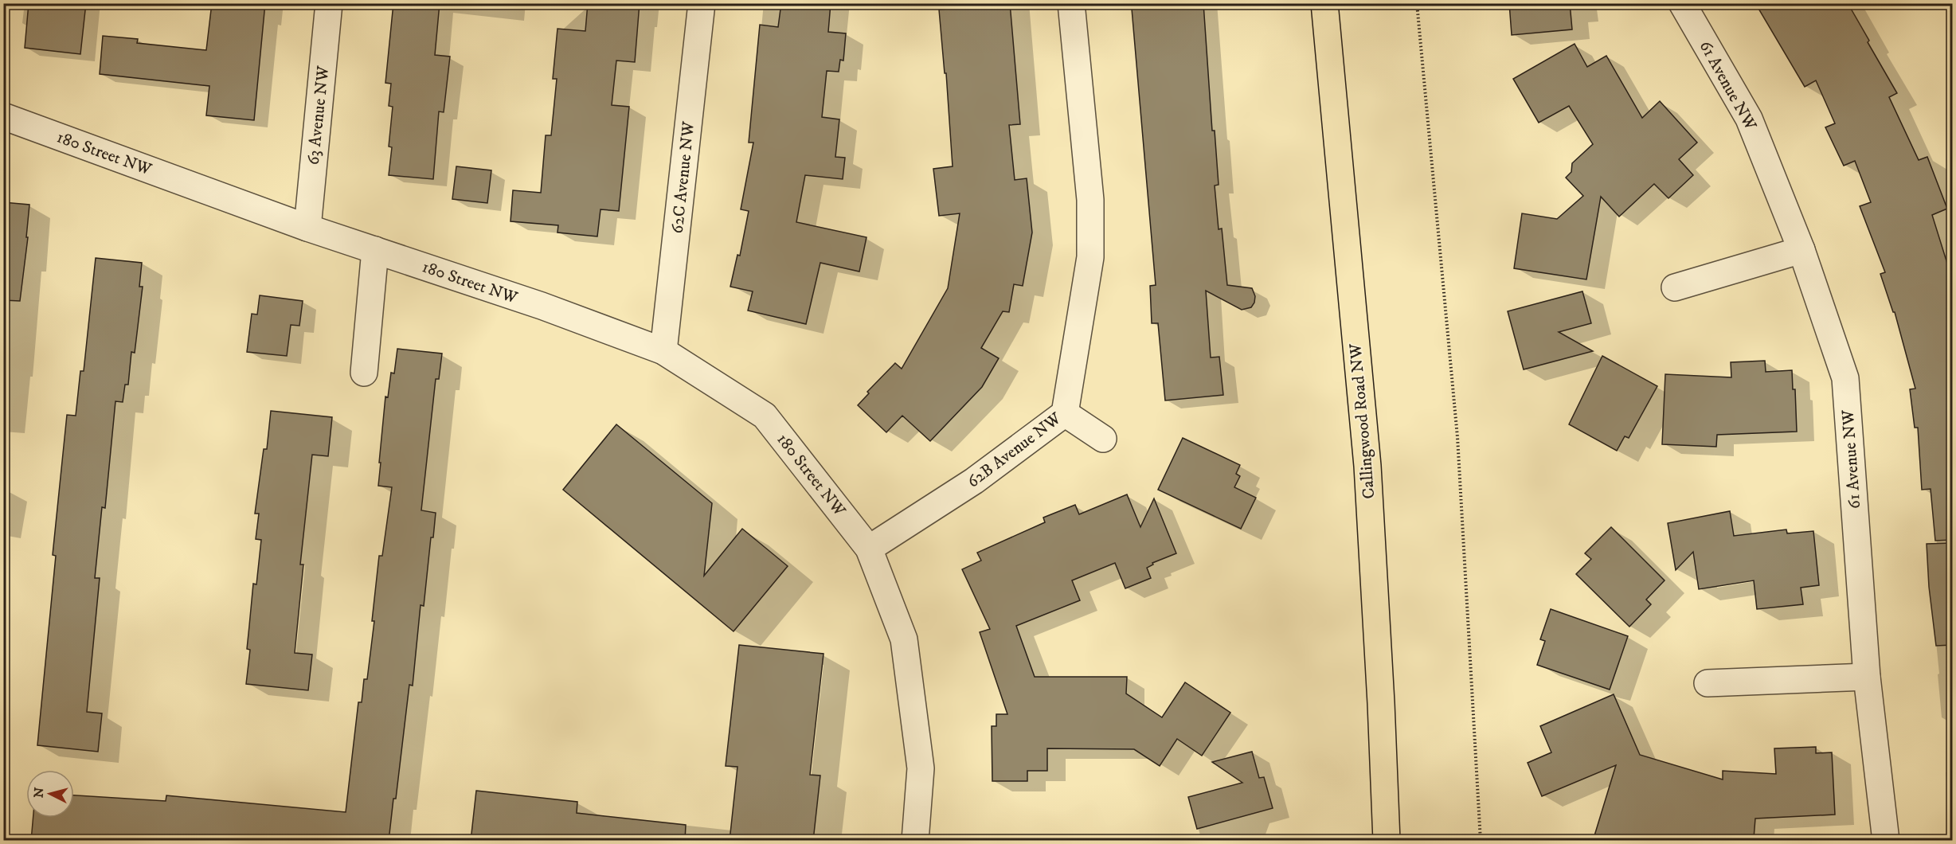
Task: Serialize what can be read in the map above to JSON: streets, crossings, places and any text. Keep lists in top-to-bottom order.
{
  "streets": {
    "main road": ["Callingwood Road NW"],
    "street": [
      "61 Avenue NW",
      "63 Avenue NW",
      "180 Street NW",
      "62C Avenue NW",
      "62B Avenue NW"
    ]
  },
  "crossings": [
    ["63 Avenue NW", "180 Street NW"],
    ["180 Street NW", "62C Avenue NW"],
    ["180 Street NW", "62B Avenue NW"]
  ],
  "north": "left"
}
